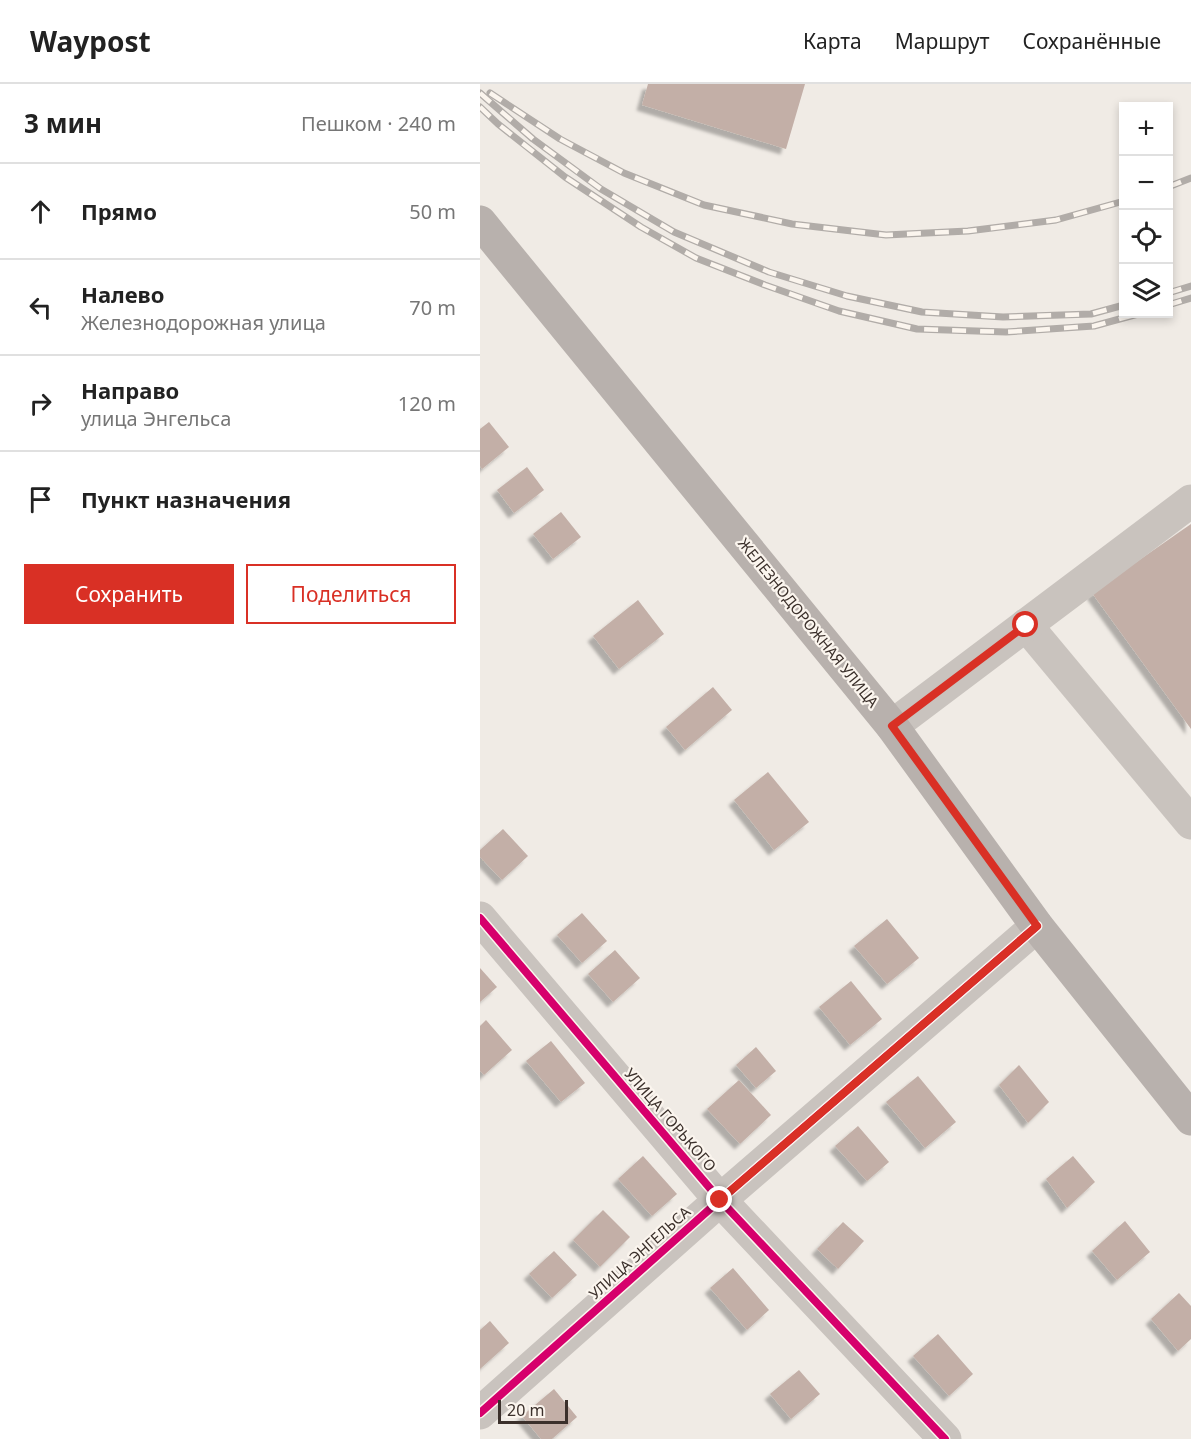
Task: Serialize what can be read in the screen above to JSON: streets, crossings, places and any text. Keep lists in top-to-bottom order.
{
  "streets": {
    "main road": ["ЖЕЛЕЗНОДОРОЖНАЯ УЛИЦА"],
    "street": ["УЛИЦА ГОРЬКОГО", "УЛИЦА ЭНГЕЛЬСА"]
  },
  "crossings": [
    ["ЖЕЛЕЗНОДОРОЖНАЯ УЛИЦА", "УЛИЦА ЭНГЕЛЬСА"],
    ["УЛИЦА ГОРЬКОГО", "УЛИЦА ЭНГЕЛЬСА"]
  ],
  "scale_bar": "20 m",
  "page": {
    "header": "Waypost",
    "nav": ["Карта", "Маршрут", "Сохранённые"],
    "heading": ["3 мин", "Пешком · 240 m"],
    "map_buttons": ["+", "−"],
    "list": [
      ["Прямо", "50 m"],
      ["Налево", "Железнодорожная улица", "70 m"],
      ["Направо", "улица Энгельса", "120 m"],
      "Пункт назначения"
    ],
    "buttons": ["Сохранить", "Поделиться"],
    "scale": "20 m"
  }
}
